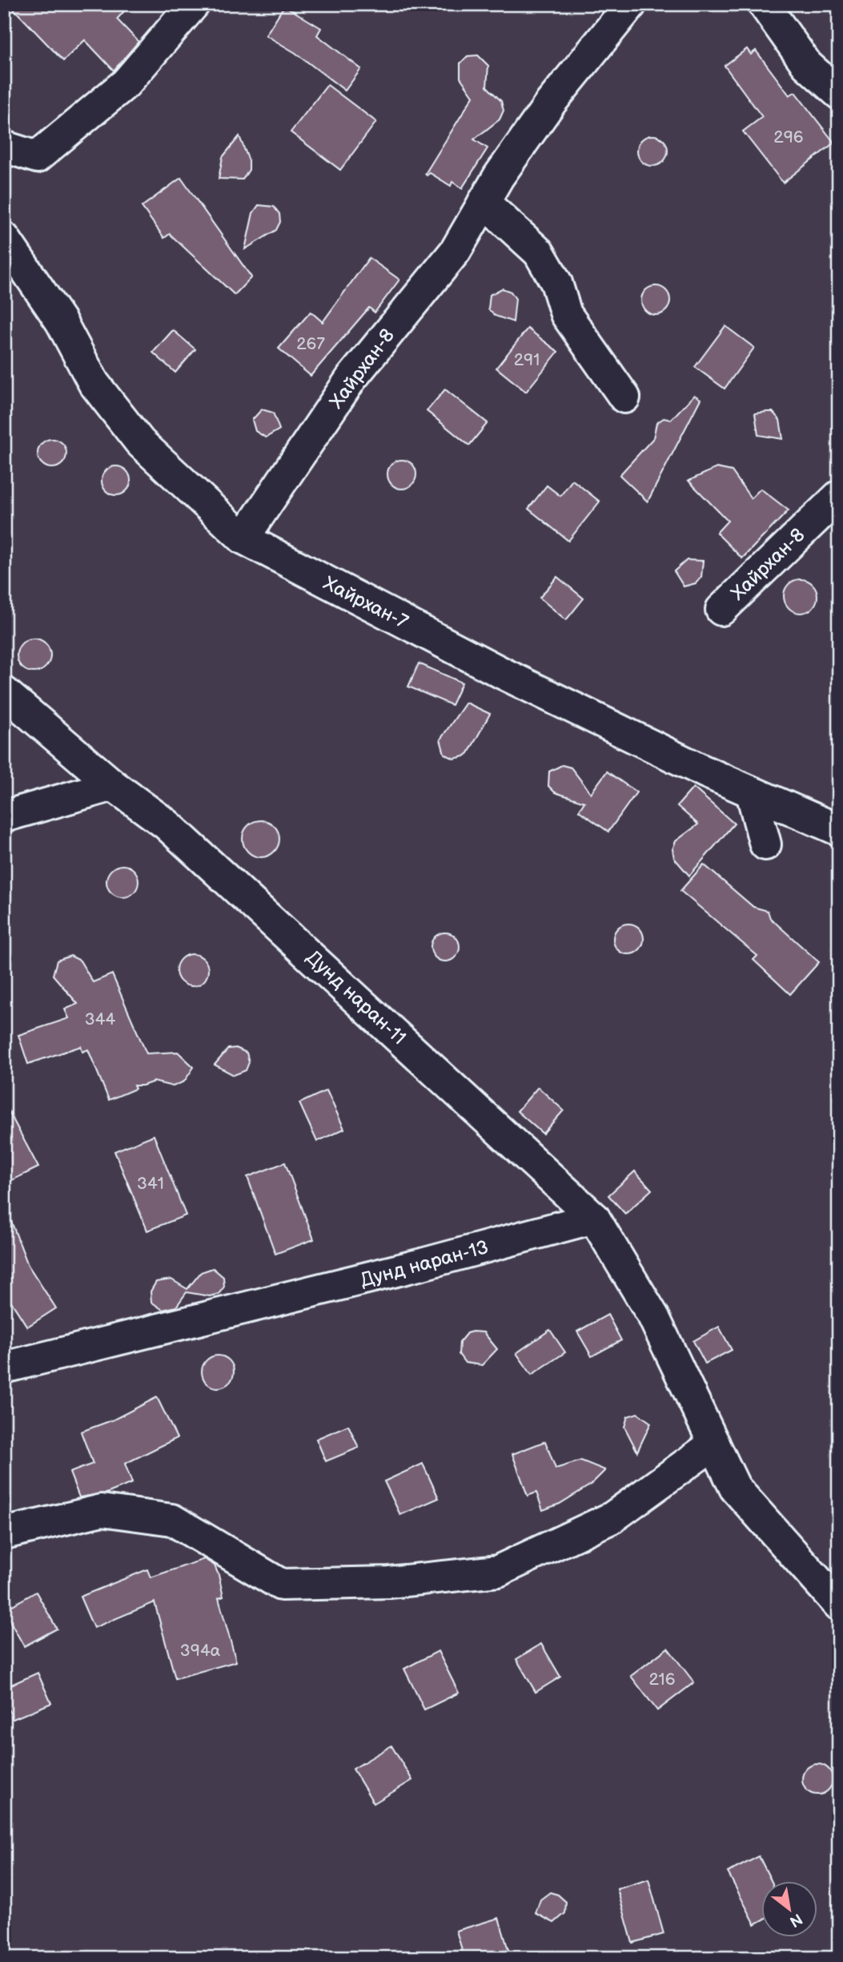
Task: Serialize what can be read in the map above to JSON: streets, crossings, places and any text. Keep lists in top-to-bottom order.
{
  "streets": {
    "street": [
      "Хайрхан-8",
      "Хайрхан-7",
      "Дунд наран-11",
      "Дунд наран-13"
    ]
  },
  "crossings": [
    ["Хайрхан-8", "Хайрхан-7"],
    ["Дунд наран-11", "Дунд наран-13"]
  ],
  "house_numbers": [
    "296",
    "267",
    "291",
    "344",
    "341",
    "394а",
    "216"
  ],
  "north": "bottom right"
}
